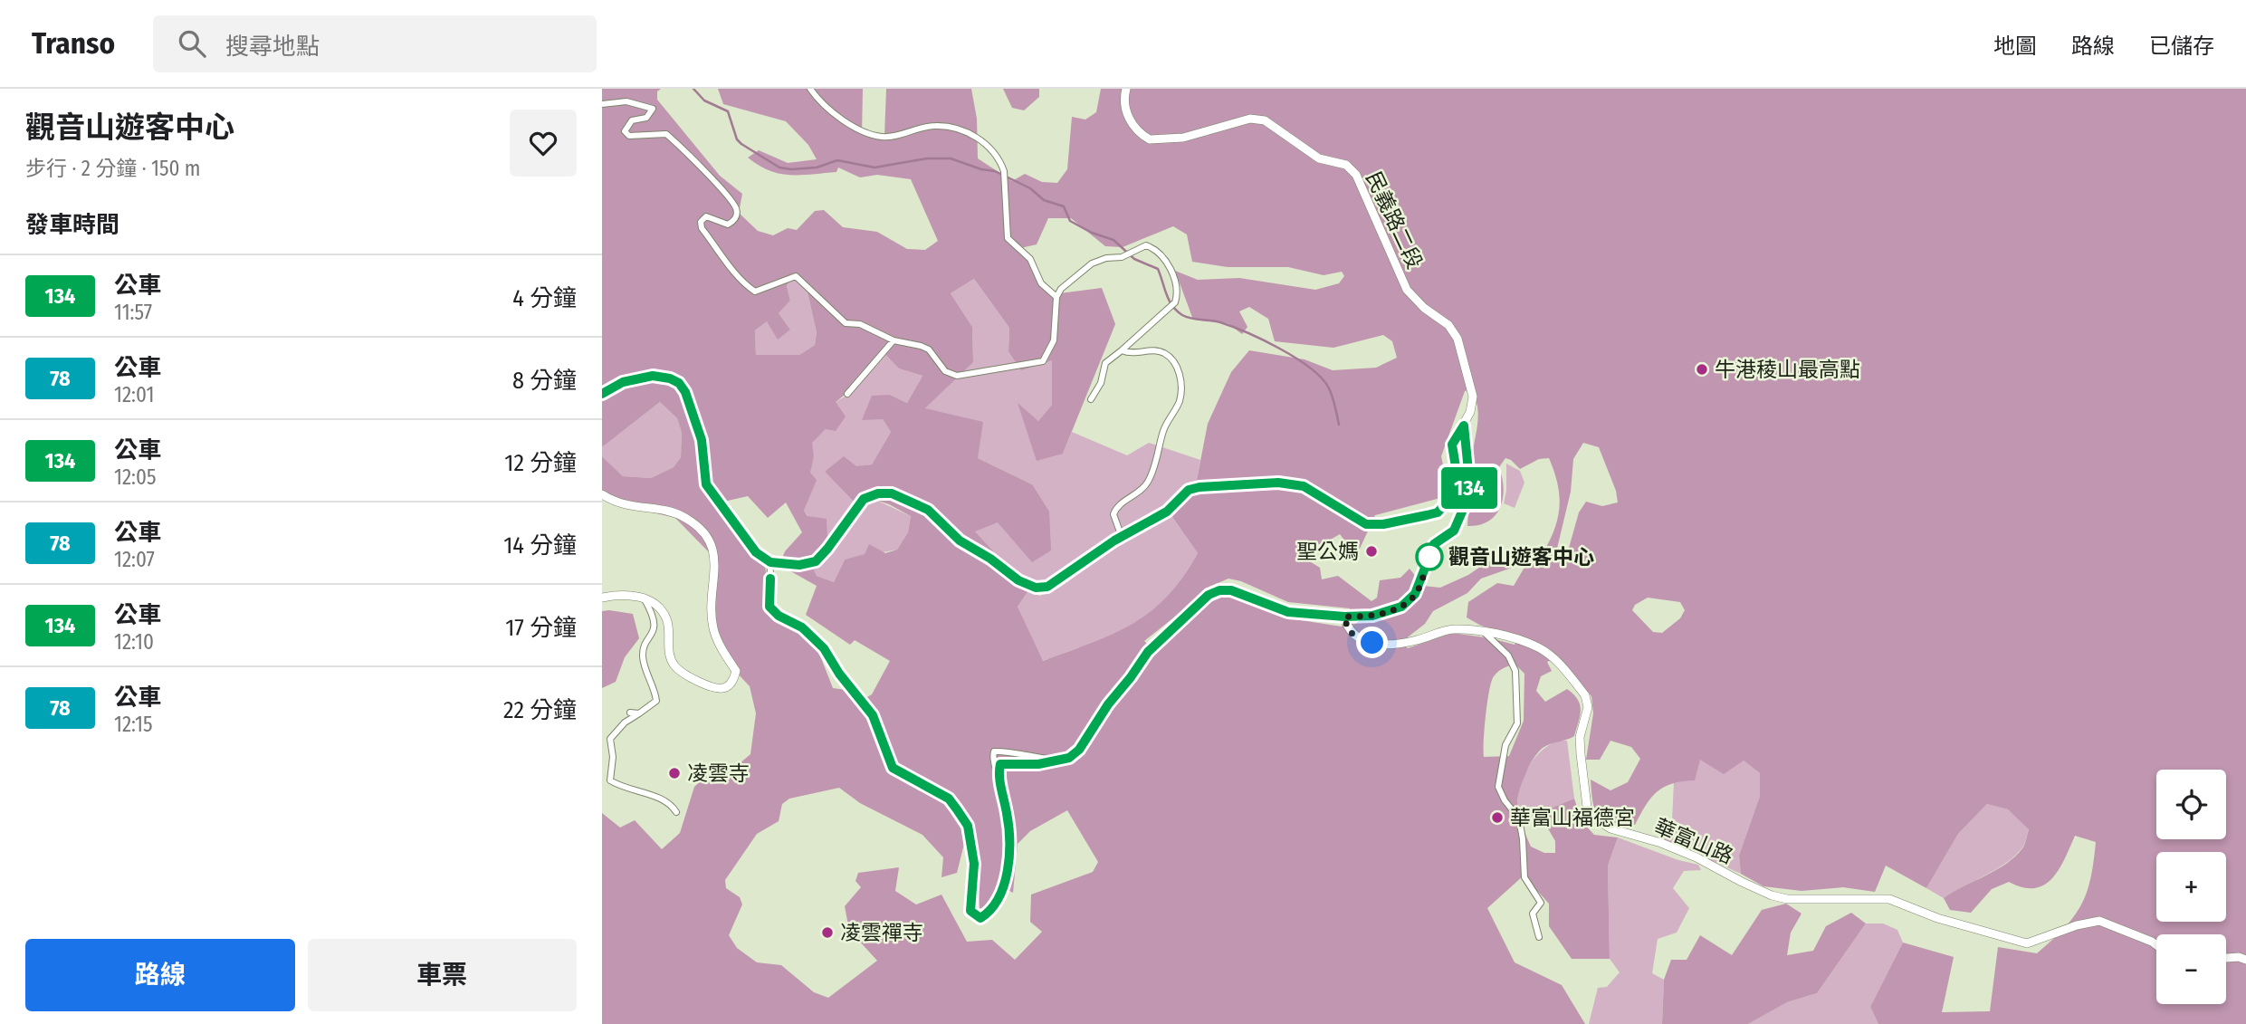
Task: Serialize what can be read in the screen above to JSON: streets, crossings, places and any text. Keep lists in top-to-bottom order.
{
  "streets": {
    "street": ["民義路二段", "華富山路"]
  },
  "places": [
    "牛港稜山最高點",
    "聖公媽",
    "觀音山遊客中心",
    "凌雲寺",
    "華富山福德宮",
    "凌雲禪寺"
  ],
  "lines": ["bus line 134"],
  "page": {
    "header": "Transo",
    "search": "搜尋地點",
    "nav": ["地圖", "路線", "已儲存"],
    "heading": [
      ["觀音山遊客中心", "步行 · 2 分鐘 · 150 m"],
      "發車時間"
    ],
    "on_map": "134",
    "list": [
      {
        "mark": "134",
        "name": "公車",
        "note": "11:57",
        "value": "4 分鐘"
      },
      {
        "mark": "78",
        "name": "公車",
        "note": "12:01",
        "value": "8 分鐘"
      },
      {
        "mark": "134",
        "name": "公車",
        "note": "12:05",
        "value": "12 分鐘"
      },
      {
        "mark": "78",
        "name": "公車",
        "note": "12:07",
        "value": "14 分鐘"
      },
      {
        "mark": "134",
        "name": "公車",
        "note": "12:10",
        "value": "17 分鐘"
      },
      {
        "mark": "78",
        "name": "公車",
        "note": "12:15",
        "value": "22 分鐘"
      }
    ],
    "map_buttons": ["+", "−"],
    "buttons": ["路線", "車票"]
  }
}
